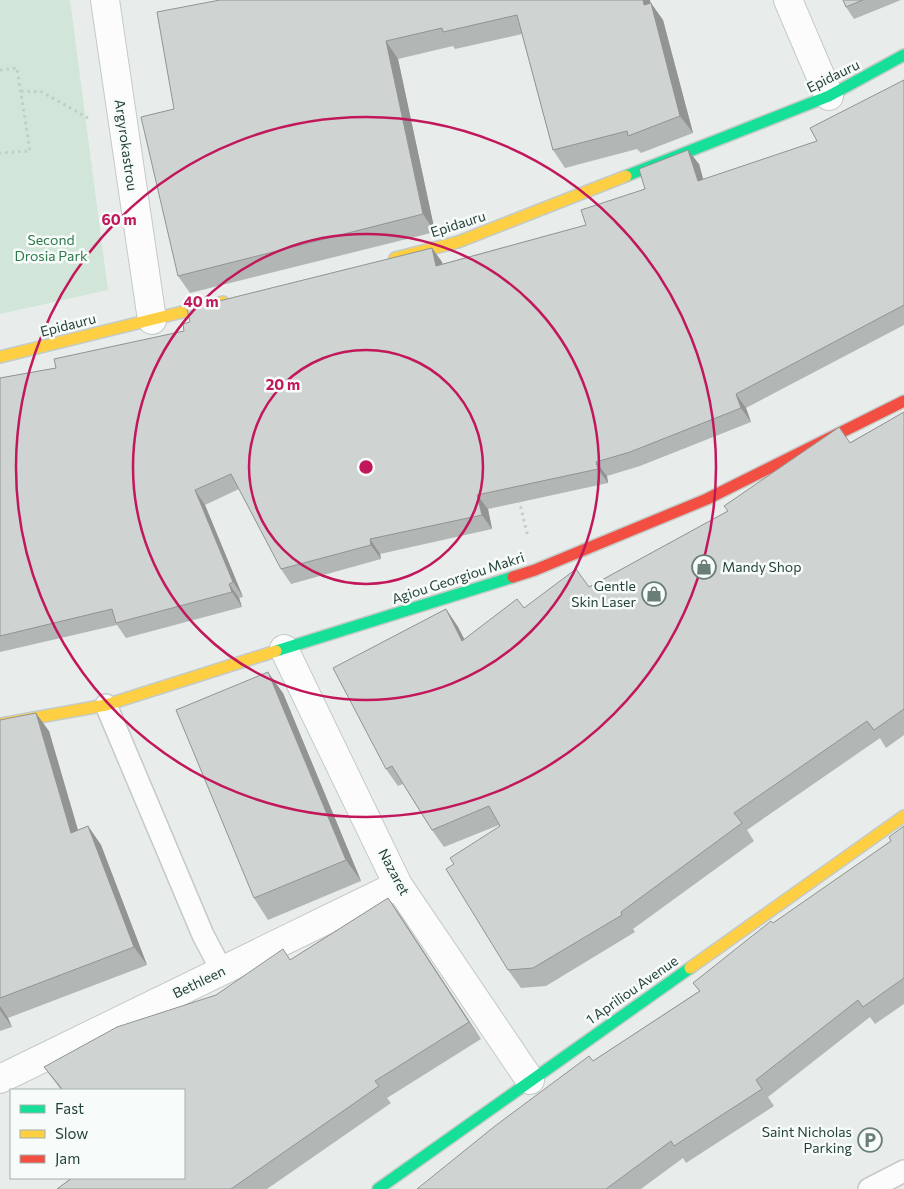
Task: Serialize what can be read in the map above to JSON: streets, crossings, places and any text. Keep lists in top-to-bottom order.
{
  "streets": {
    "street": [
      "Epidauru",
      "Argyrokastrou",
      "Agiou Georgiou Makri",
      "Nazaret",
      "Bethleen",
      "1 Apriliou Avenue"
    ]
  },
  "crossings": [
    ["Epidauru", "Argyrokastrou"],
    ["Agiou Georgiou Makri", "Nazaret"],
    ["Nazaret", "Bethleen"],
    ["Nazaret", "1 Apriliou Avenue"]
  ],
  "parks": ["Second Drosia Park"],
  "places": {
    "shop": ["Mandy Shop", "Gentle Skin Laser"],
    "parking": ["Saint Nicholas Parking"]
  },
  "legend": ["Fast", "Slow", "Jam"],
  "rings": ["60 m", "40 m", "20 m"]
}
